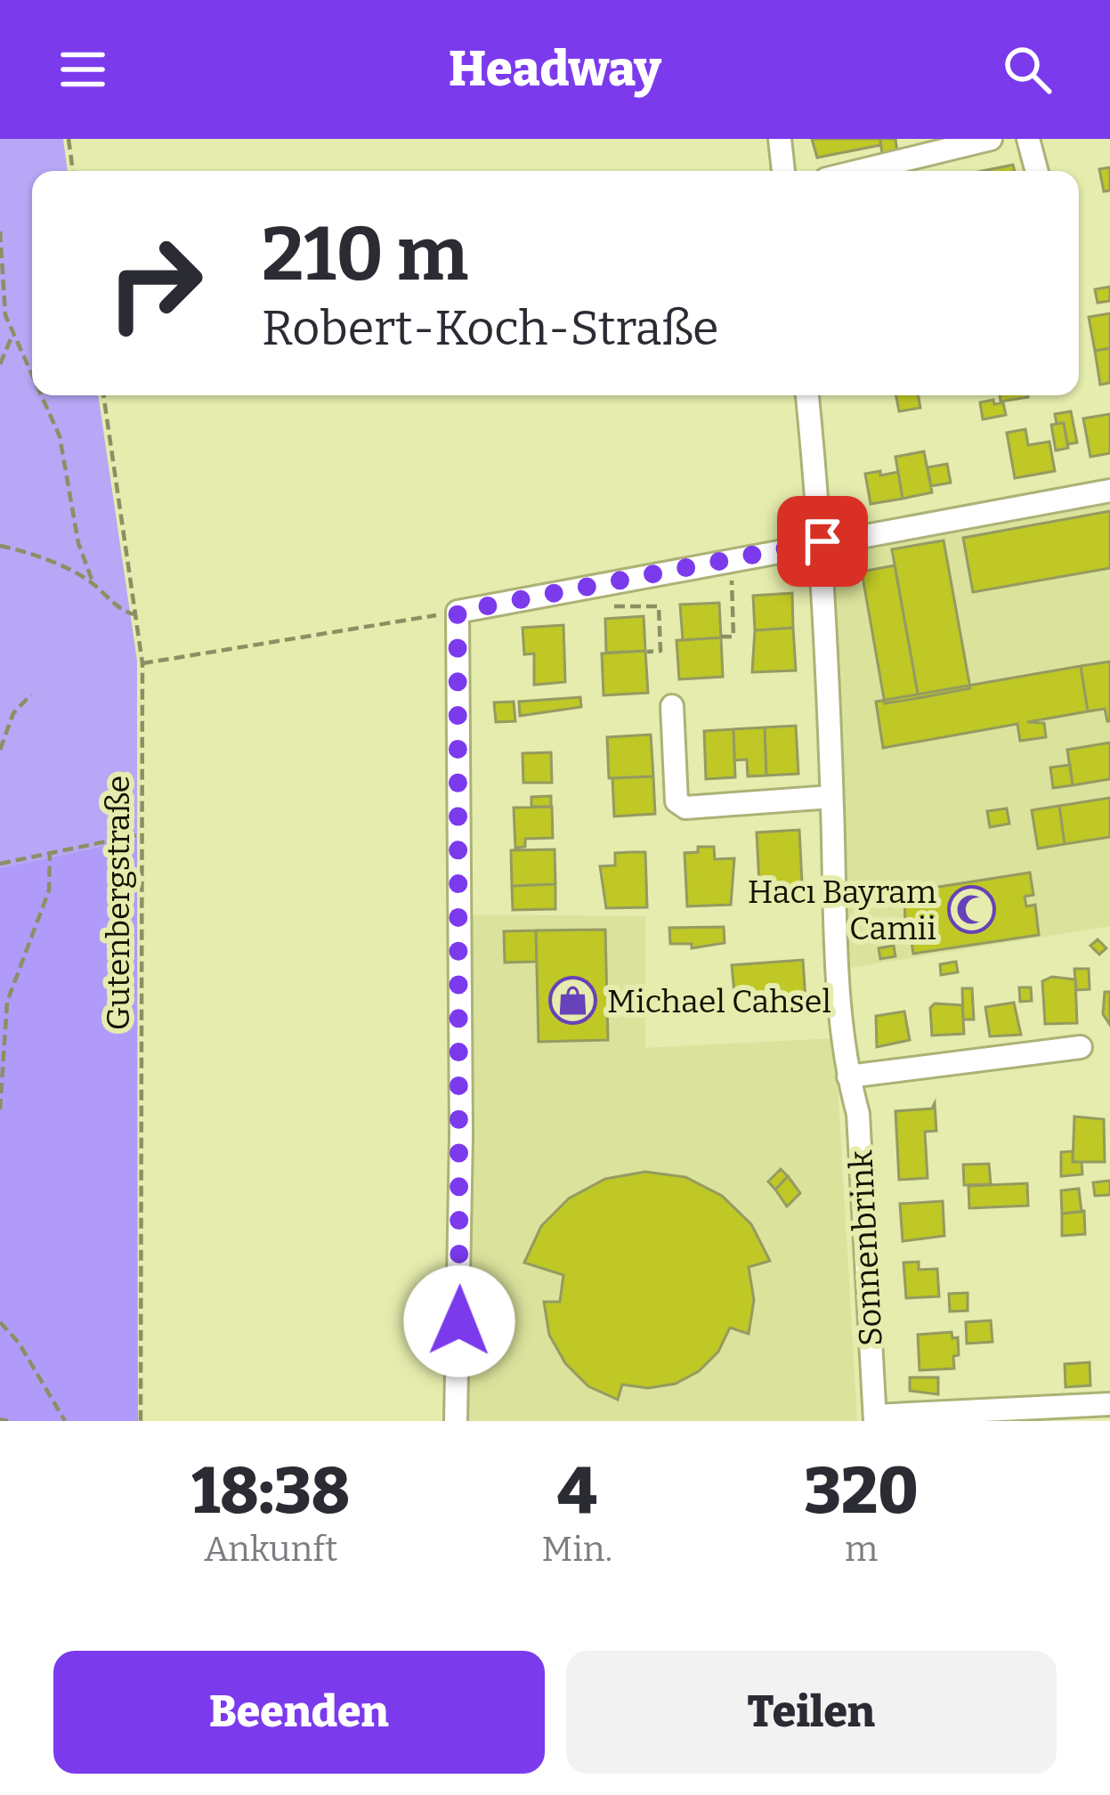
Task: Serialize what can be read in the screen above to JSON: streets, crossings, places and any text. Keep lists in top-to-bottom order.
{
  "streets": {
    "street": ["Sonnenbrink"],
    "path": ["Gutenbergstraße"]
  },
  "places": {
    "mosque": ["Hacı Bayram Camii"],
    "shop": ["Michael Cahsel"]
  },
  "page": {
    "header": "Headway",
    "turn": ["210 m", "Robert-Koch-Straße"],
    "eta": [
      "18:38",
      "Ankunft",
      "4",
      "Min.",
      "320",
      "m"
    ],
    "buttons": ["Beenden", "Teilen"]
  }
}
